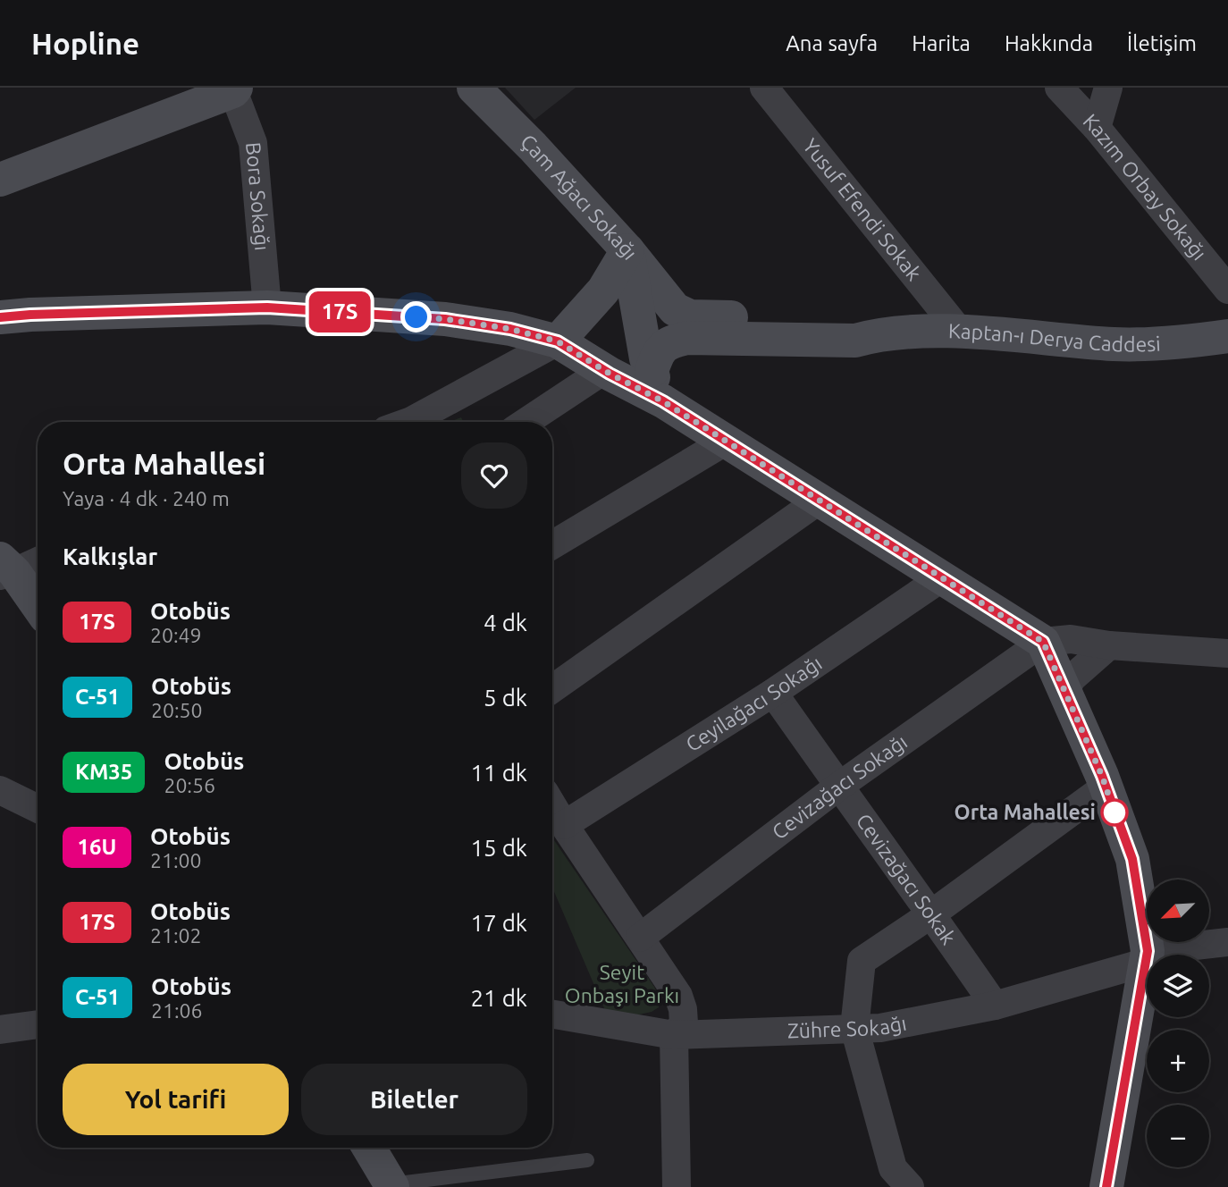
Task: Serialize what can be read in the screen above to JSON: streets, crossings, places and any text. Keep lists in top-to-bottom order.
{
  "streets": {
    "street": [
      "Kazım Orbay Sokağı",
      "Bora Sokağı",
      "Çam Ağacı Sokağı",
      "Yusuf Efendi Sokak",
      "Kaptan-ı Derya Caddesi",
      "Ceyilağacı Sokağı",
      "Cevizağacı Sokağı",
      "Cevizağacı Sokak",
      "Zühre Sokağı"
    ]
  },
  "crossings": [
    ["Çam Ağacı Sokağı", "Kaptan-ı Derya Caddesi"],
    ["Yusuf Efendi Sokak", "Kaptan-ı Derya Caddesi"],
    ["Ceyilağacı Sokağı", "Cevizağacı Sokak"],
    ["Cevizağacı Sokağı", "Cevizağacı Sokak"],
    ["Cevizağacı Sokak", "Zühre Sokağı"]
  ],
  "parks": ["Seyit Onbaşı Parkı"],
  "places": ["Orta Mahallesi"],
  "lines": ["bus line 17S"],
  "north": "bottom left",
  "page": {
    "header": "Hopline",
    "nav": [
      "Ana sayfa",
      "Harita",
      "Hakkında",
      "İletişim"
    ],
    "on_map": "17S",
    "heading": [
      ["Orta Mahallesi", "Yaya · 4 dk · 240 m"],
      "Kalkışlar"
    ],
    "list": [
      {
        "mark": "17S",
        "name": "Otobüs",
        "note": "20:49",
        "value": "4 dk"
      },
      {
        "mark": "C-51",
        "name": "Otobüs",
        "note": "20:50",
        "value": "5 dk"
      },
      {
        "mark": "KM35",
        "name": "Otobüs",
        "note": "20:56",
        "value": "11 dk"
      },
      {
        "mark": "16U",
        "name": "Otobüs",
        "note": "21:00",
        "value": "15 dk"
      },
      {
        "mark": "17S",
        "name": "Otobüs",
        "note": "21:02",
        "value": "17 dk"
      },
      {
        "mark": "C-51",
        "name": "Otobüs",
        "note": "21:06",
        "value": "21 dk"
      }
    ],
    "map_buttons": ["+", "−"],
    "buttons": ["Yol tarifi", "Biletler"]
  }
}
